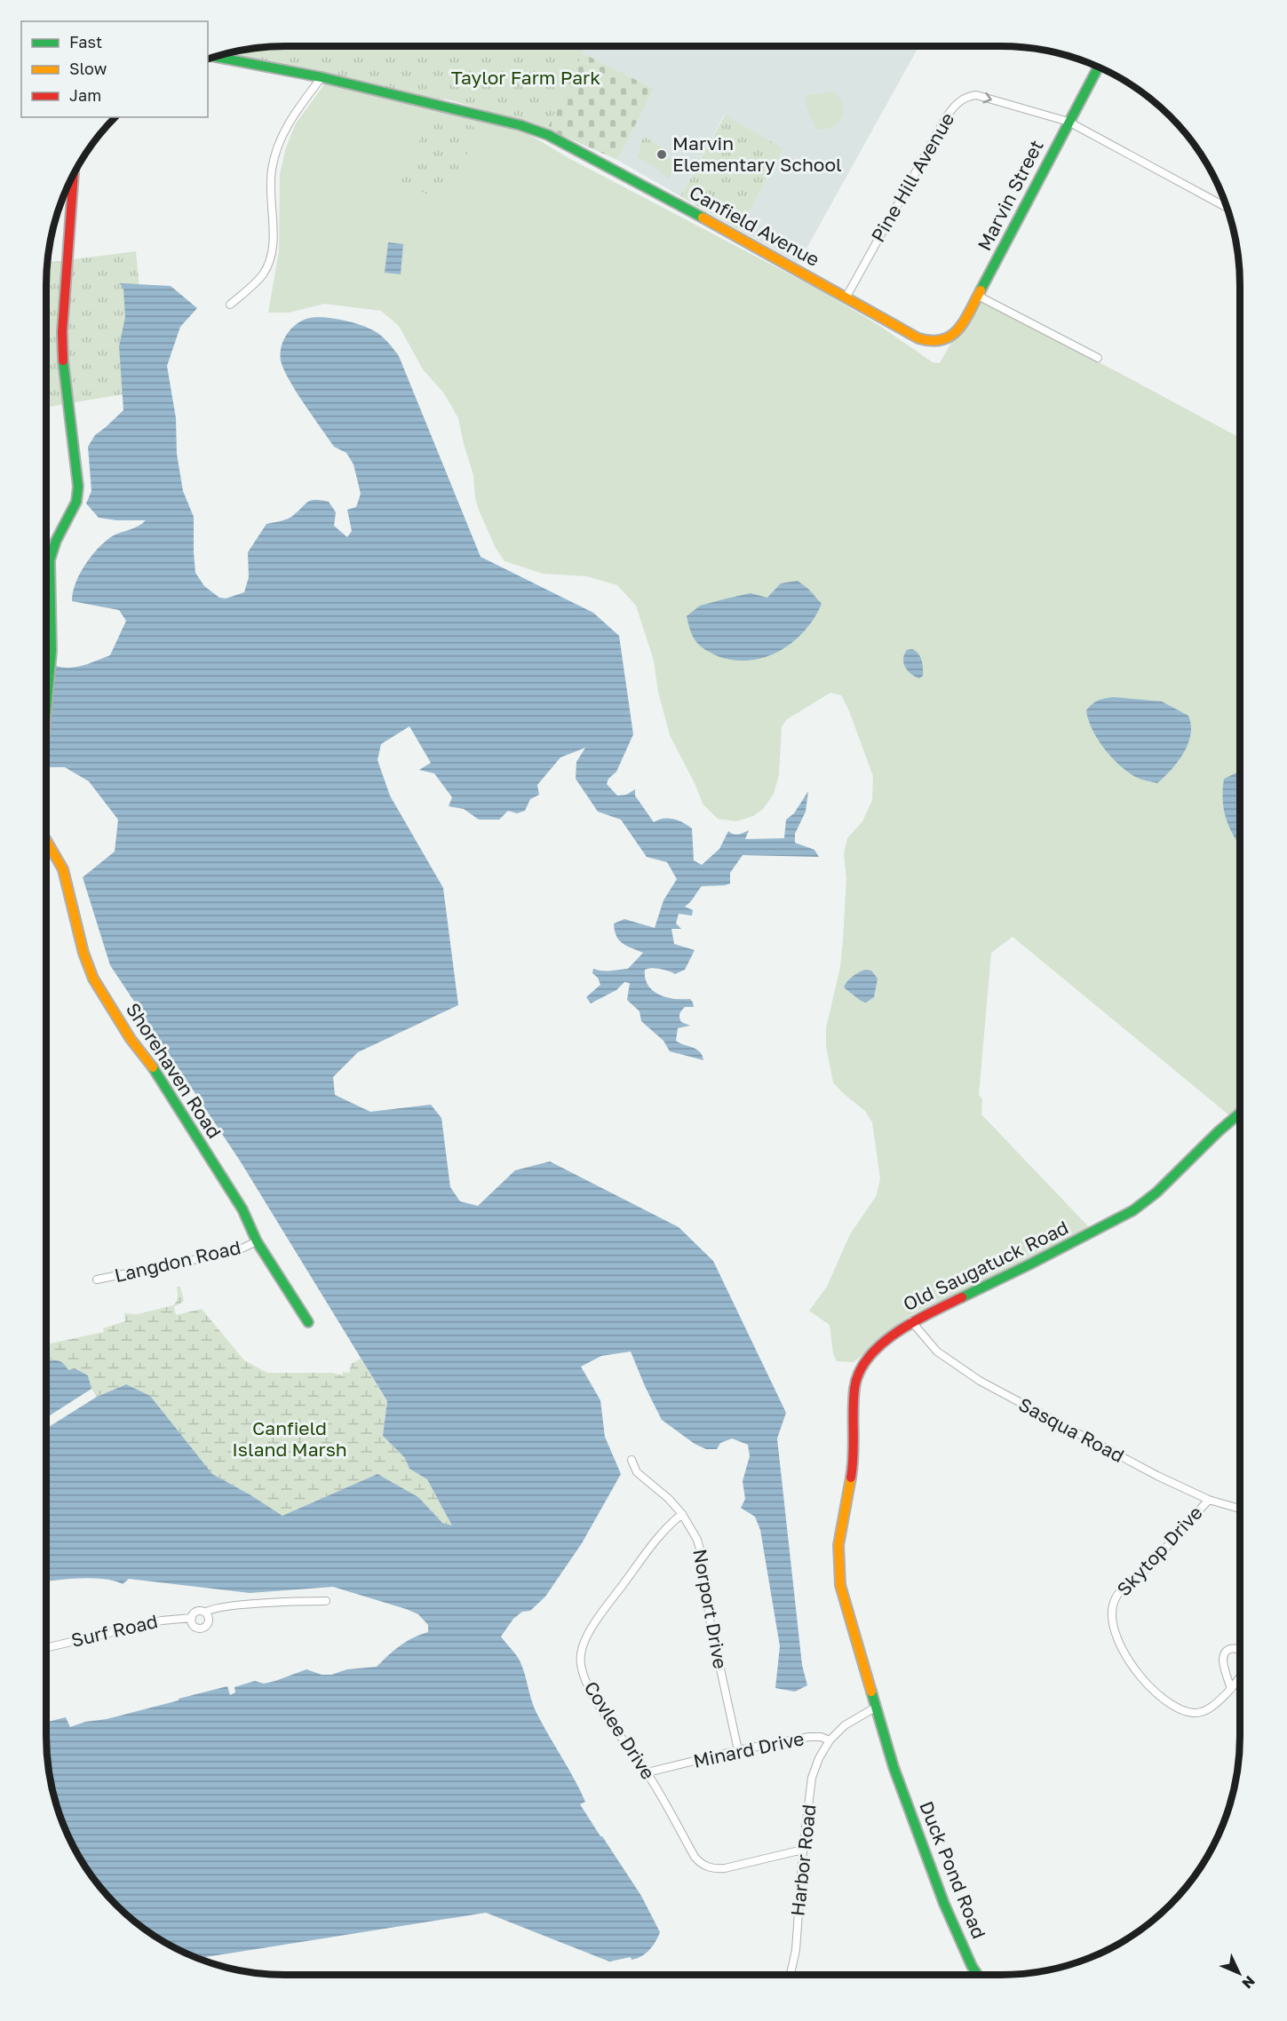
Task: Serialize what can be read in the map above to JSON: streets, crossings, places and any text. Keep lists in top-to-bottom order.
{
  "streets": {
    "street": [
      "Pine Hill Avenue",
      "Marvin Street",
      "Canfield Avenue",
      "Shorehaven Road",
      "Langdon Road",
      "Old Saugatuck Road",
      "Sasqua Road",
      "Skytop Drive",
      "Norport Drive",
      "Surf Road",
      "Covlee Drive",
      "Minard Drive",
      "Harbor Road",
      "Duck Pond Road"
    ]
  },
  "crossings": [
    ["Pine Hill Avenue", "Marvin Street"],
    ["Pine Hill Avenue", "Canfield Avenue"],
    ["Marvin Street", "Canfield Avenue"],
    ["Shorehaven Road", "Langdon Road"],
    ["Old Saugatuck Road", "Sasqua Road"],
    ["Old Saugatuck Road", "Minard Drive"],
    ["Old Saugatuck Road", "Duck Pond Road"],
    ["Sasqua Road", "Skytop Drive"],
    ["Norport Drive", "Covlee Drive"],
    ["Norport Drive", "Minard Drive"],
    ["Covlee Drive", "Minard Drive"],
    ["Covlee Drive", "Harbor Road"],
    ["Minard Drive", "Harbor Road"]
  ],
  "one_way": ["Pine Hill Avenue"],
  "parks": ["Taylor Farm Park", "Canfield Island Marsh"],
  "places": ["Marvin Elementary School"],
  "legend": ["Fast", "Slow", "Jam"],
  "north": "bottom right"
}
